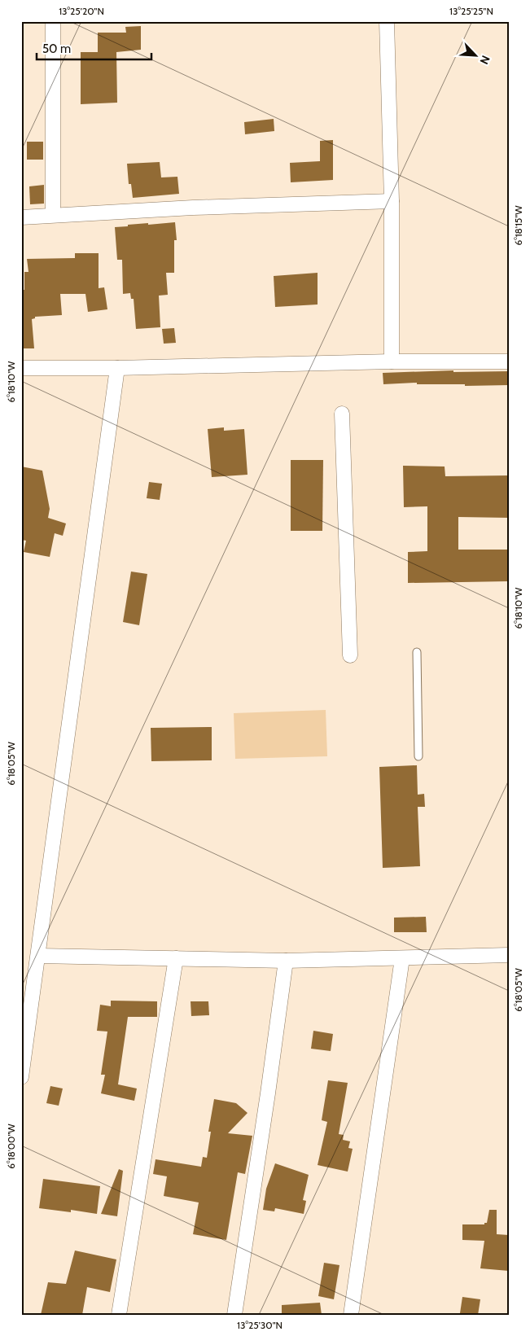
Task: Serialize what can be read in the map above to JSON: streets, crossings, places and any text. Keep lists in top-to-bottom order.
{
  "scale_bar": "50 m",
  "north": "bottom right",
  "coordinates": [
    "13°25'20\"N",
    "13°25'25\"N",
    "6°18'15\"W",
    "6°18'10\"W",
    "6°18'05\"W",
    "6°18'00\"W",
    "13°25'30\"N"
  ]
}
